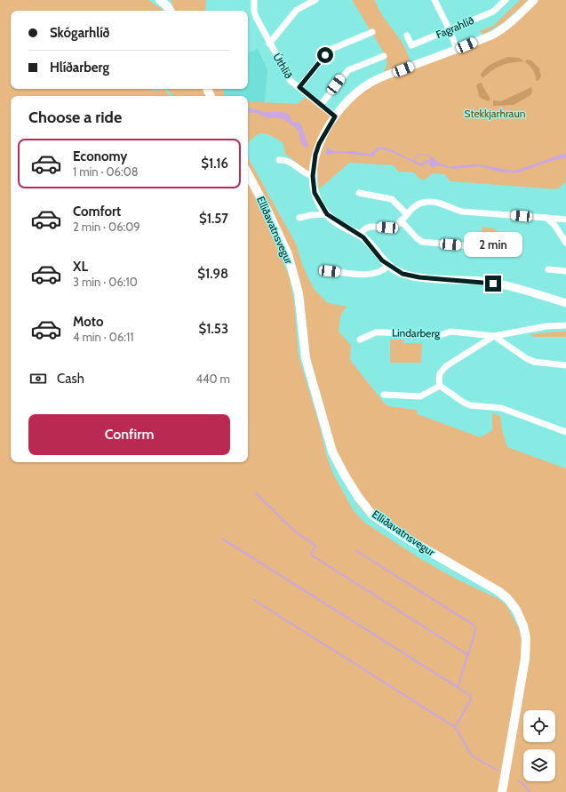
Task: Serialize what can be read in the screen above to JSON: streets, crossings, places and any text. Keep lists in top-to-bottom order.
{
  "streets": {
    "main road": ["Elliðavatnsvegur"],
    "street": ["Fagrahlíð", "Úthlíð", "Lindarberg"]
  },
  "parks": ["Stekkjarhraun"],
  "page": {
    "banner": ["Skógarhlíð", "Hlíðarberg"],
    "heading": "Choose a ride",
    "list": [
      {
        "name": "Economy",
        "note": "1 min · 06:08",
        "value": "$1.16"
      },
      {
        "name": "Comfort",
        "note": "2 min · 06:09",
        "value": "$1.57"
      },
      {
        "name": "XL",
        "note": "3 min · 06:10",
        "value": "$1.98"
      },
      {
        "name": "Moto",
        "note": "4 min · 06:11",
        "value": "$1.53"
      }
    ],
    "bubble": "2 min",
    "pay": ["Cash", "440 m"],
    "buttons": "Confirm"
  }
}
